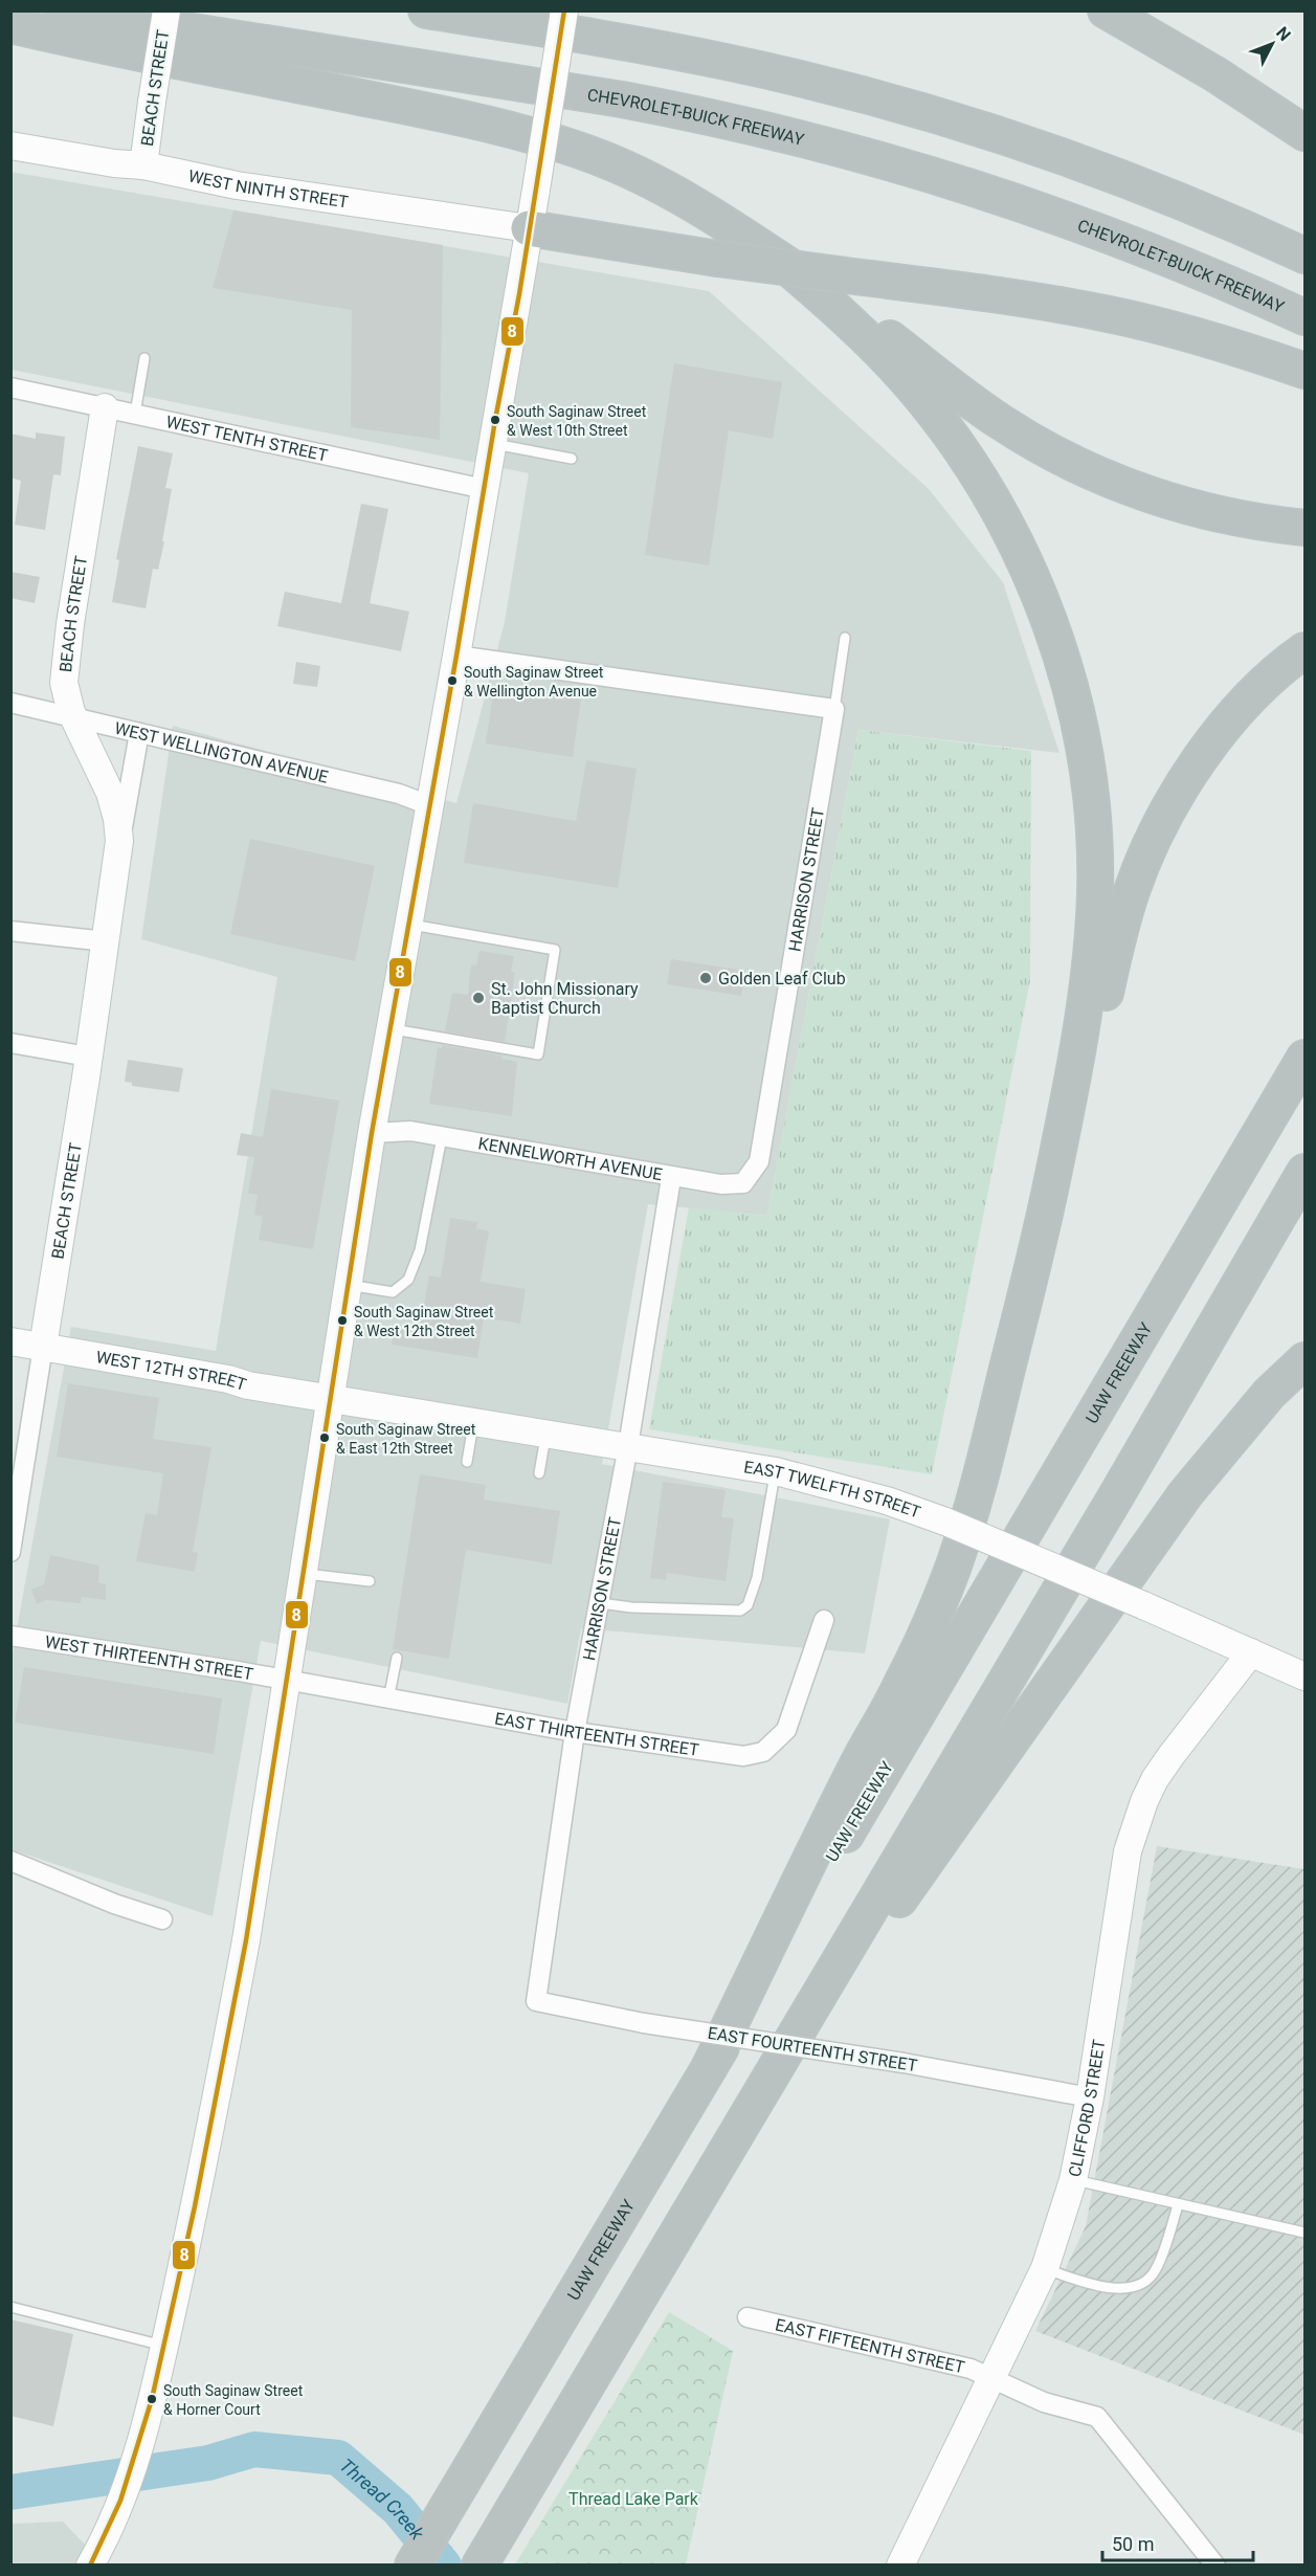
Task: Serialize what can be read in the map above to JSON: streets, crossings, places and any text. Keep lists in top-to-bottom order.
{
  "streets": {
    "highway": ["CHEVROLET-BUICK FREEWAY", "UAW FREEWAY"],
    "street": [
      "BEACH STREET",
      "WEST NINTH STREET",
      "WEST TENTH STREET",
      "WEST WELLINGTON AVENUE",
      "HARRISON STREET",
      "KENNELWORTH AVENUE",
      "WEST 12TH STREET",
      "EAST TWELFTH STREET",
      "WEST THIRTEENTH STREET",
      "EAST THIRTEENTH STREET",
      "EAST FOURTEENTH STREET",
      "CLIFFORD STREET",
      "EAST FIFTEENTH STREET"
    ]
  },
  "crossings": [
    ["BEACH STREET", "WEST NINTH STREET"],
    ["BEACH STREET", "WEST TENTH STREET"],
    ["BEACH STREET", "WEST WELLINGTON AVENUE"],
    ["BEACH STREET", "WEST 12TH STREET"],
    ["HARRISON STREET", "KENNELWORTH AVENUE"],
    ["HARRISON STREET", "EAST TWELFTH STREET"],
    ["HARRISON STREET", "EAST THIRTEENTH STREET"],
    ["HARRISON STREET", "EAST FOURTEENTH STREET"],
    ["WEST 12TH STREET", "EAST TWELFTH STREET"],
    ["EAST TWELFTH STREET", "CLIFFORD STREET"],
    ["WEST THIRTEENTH STREET", "EAST THIRTEENTH STREET"],
    ["EAST FOURTEENTH STREET", "CLIFFORD STREET"],
    ["CLIFFORD STREET", "EAST FIFTEENTH STREET"]
  ],
  "water": ["Thread Creek"],
  "parks": ["Thread Lake Park"],
  "places": [
    "South Saginaw Street & West 10th Street",
    "South Saginaw Street & Wellington Avenue",
    "Golden Leaf Club",
    "St. John Missionary Baptist Church",
    "South Saginaw Street & West 12th Street",
    "South Saginaw Street & East 12th Street",
    "South Saginaw Street & Horner Court"
  ],
  "lines": ["transit line 8"],
  "scale_bar": "50 m",
  "north": "top right"
}
